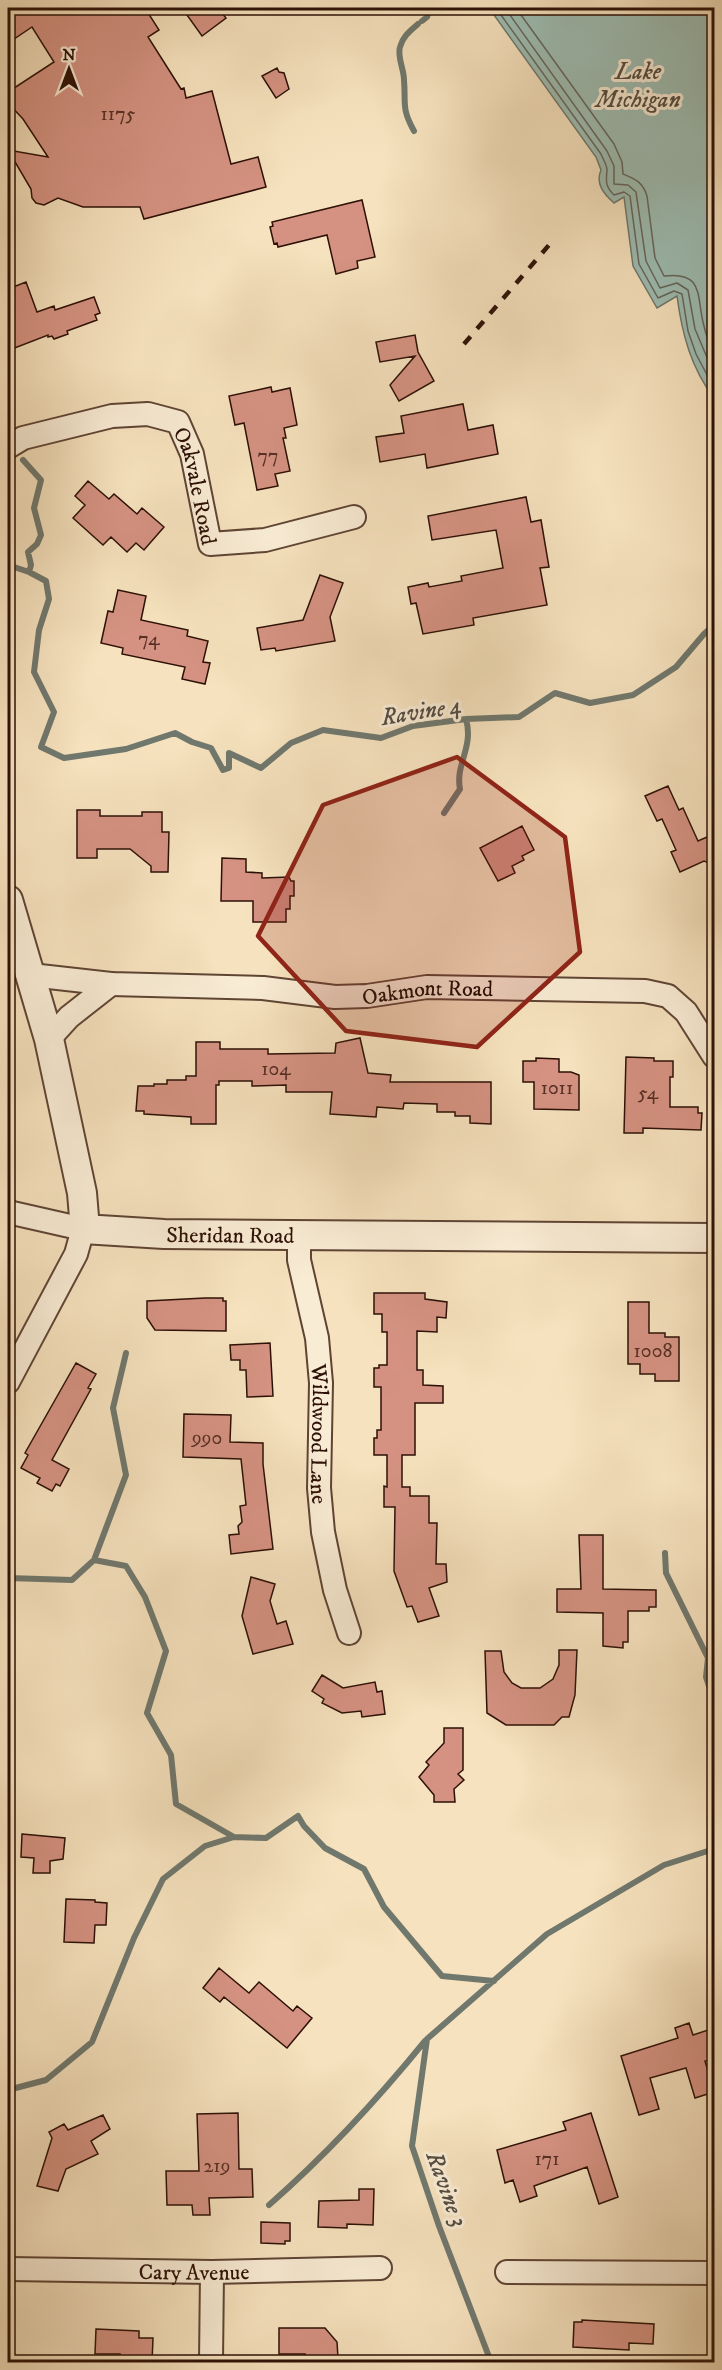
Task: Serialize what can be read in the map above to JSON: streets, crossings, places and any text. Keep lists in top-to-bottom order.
{
  "streets": {
    "street": [
      "Oakvale Road",
      "Oakmont Road",
      "Sheridan Road",
      "Wildwood Lane",
      "Cary Avenue"
    ]
  },
  "crossings": [
    ["Sheridan Road", "Wildwood Lane"]
  ],
  "water": ["Lake Michigan", "Ravine 4", "Ravine 3"],
  "house_numbers": [
    "1175",
    "77",
    "74",
    "104",
    "1011",
    "54",
    "1008",
    "990",
    "171",
    "219"
  ],
  "north": "top"
}
